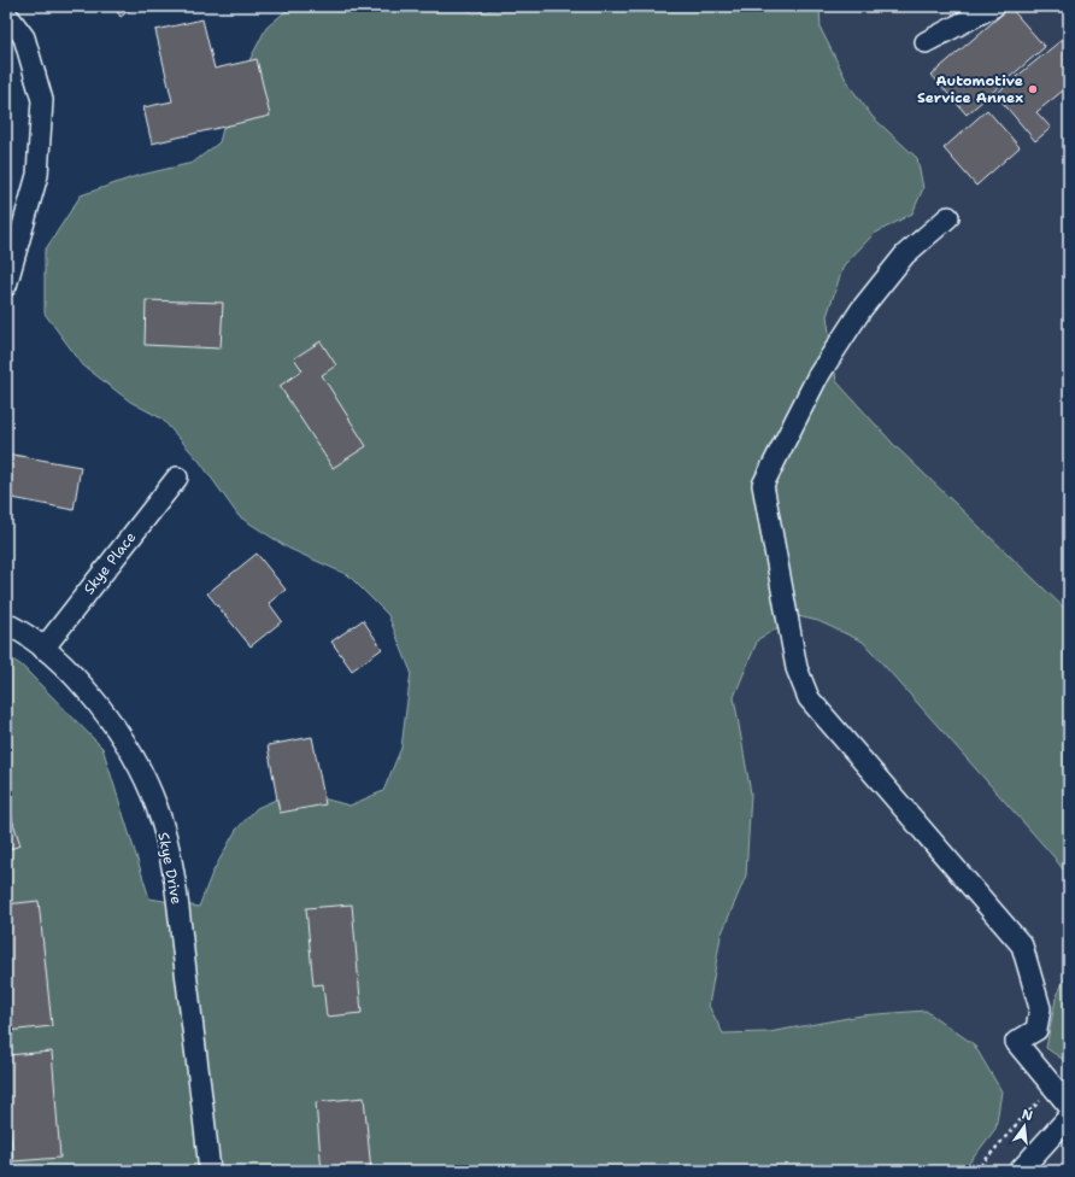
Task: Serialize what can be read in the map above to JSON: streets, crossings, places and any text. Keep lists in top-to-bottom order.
{
  "streets": {
    "street": ["Skye Place", "Skye Drive"]
  },
  "crossings": [
    ["Skye Place", "Skye Drive"]
  ],
  "places": ["Automotive Service Annex"],
  "north": "top"
}
